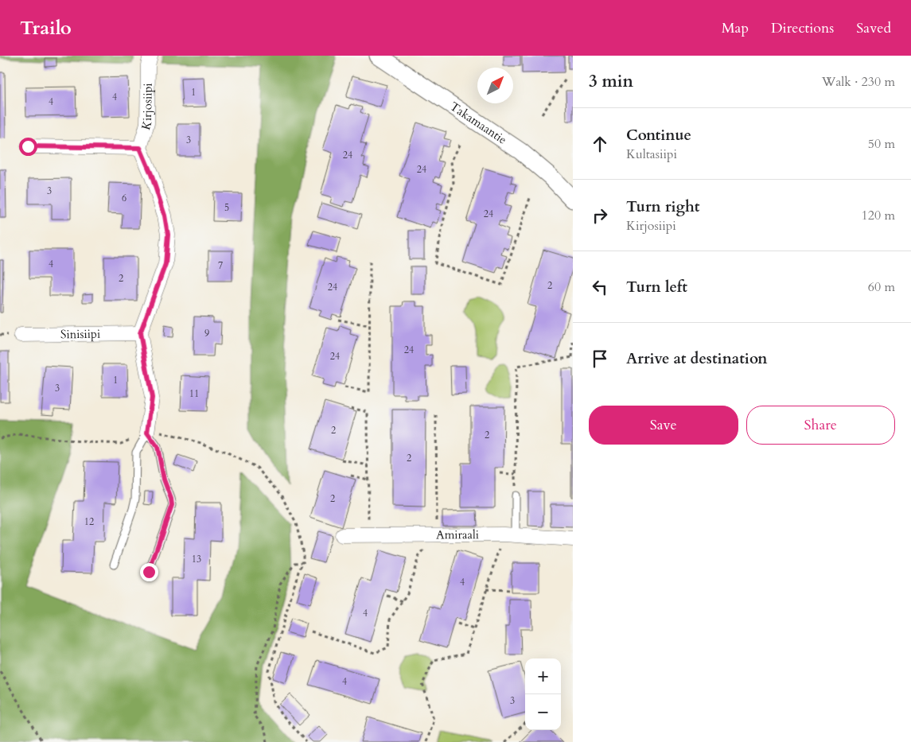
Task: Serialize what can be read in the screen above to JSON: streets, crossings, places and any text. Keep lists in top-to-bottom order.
{
  "streets": {
    "street": [
      "Kirjosiipi",
      "Takamaantie",
      "Sinisiipi",
      "Amiraali"
    ]
  },
  "house_numbers": [
    "1",
    "4",
    "4",
    "3",
    "24",
    "24",
    "3",
    "6",
    "5",
    "24",
    "4",
    "7",
    "2",
    "2",
    "24",
    "9",
    "24",
    "24",
    "1",
    "3",
    "11",
    "2",
    "2",
    "2",
    "2",
    "12",
    "13",
    "4",
    "4",
    "4",
    "3"
  ],
  "north": "top right",
  "page": {
    "header": "Trailo",
    "nav": ["Map", "Directions", "Saved"],
    "heading": ["3 min", "Walk · 230 m"],
    "list": [
      ["Continue", "Kultasiipi", "50 m"],
      ["Turn right", "Kirjosiipi", "120 m"],
      ["Turn left", "60 m"],
      "Arrive at destination"
    ],
    "buttons": ["Save", "Share"],
    "map_buttons": ["+", "−"]
  }
}
